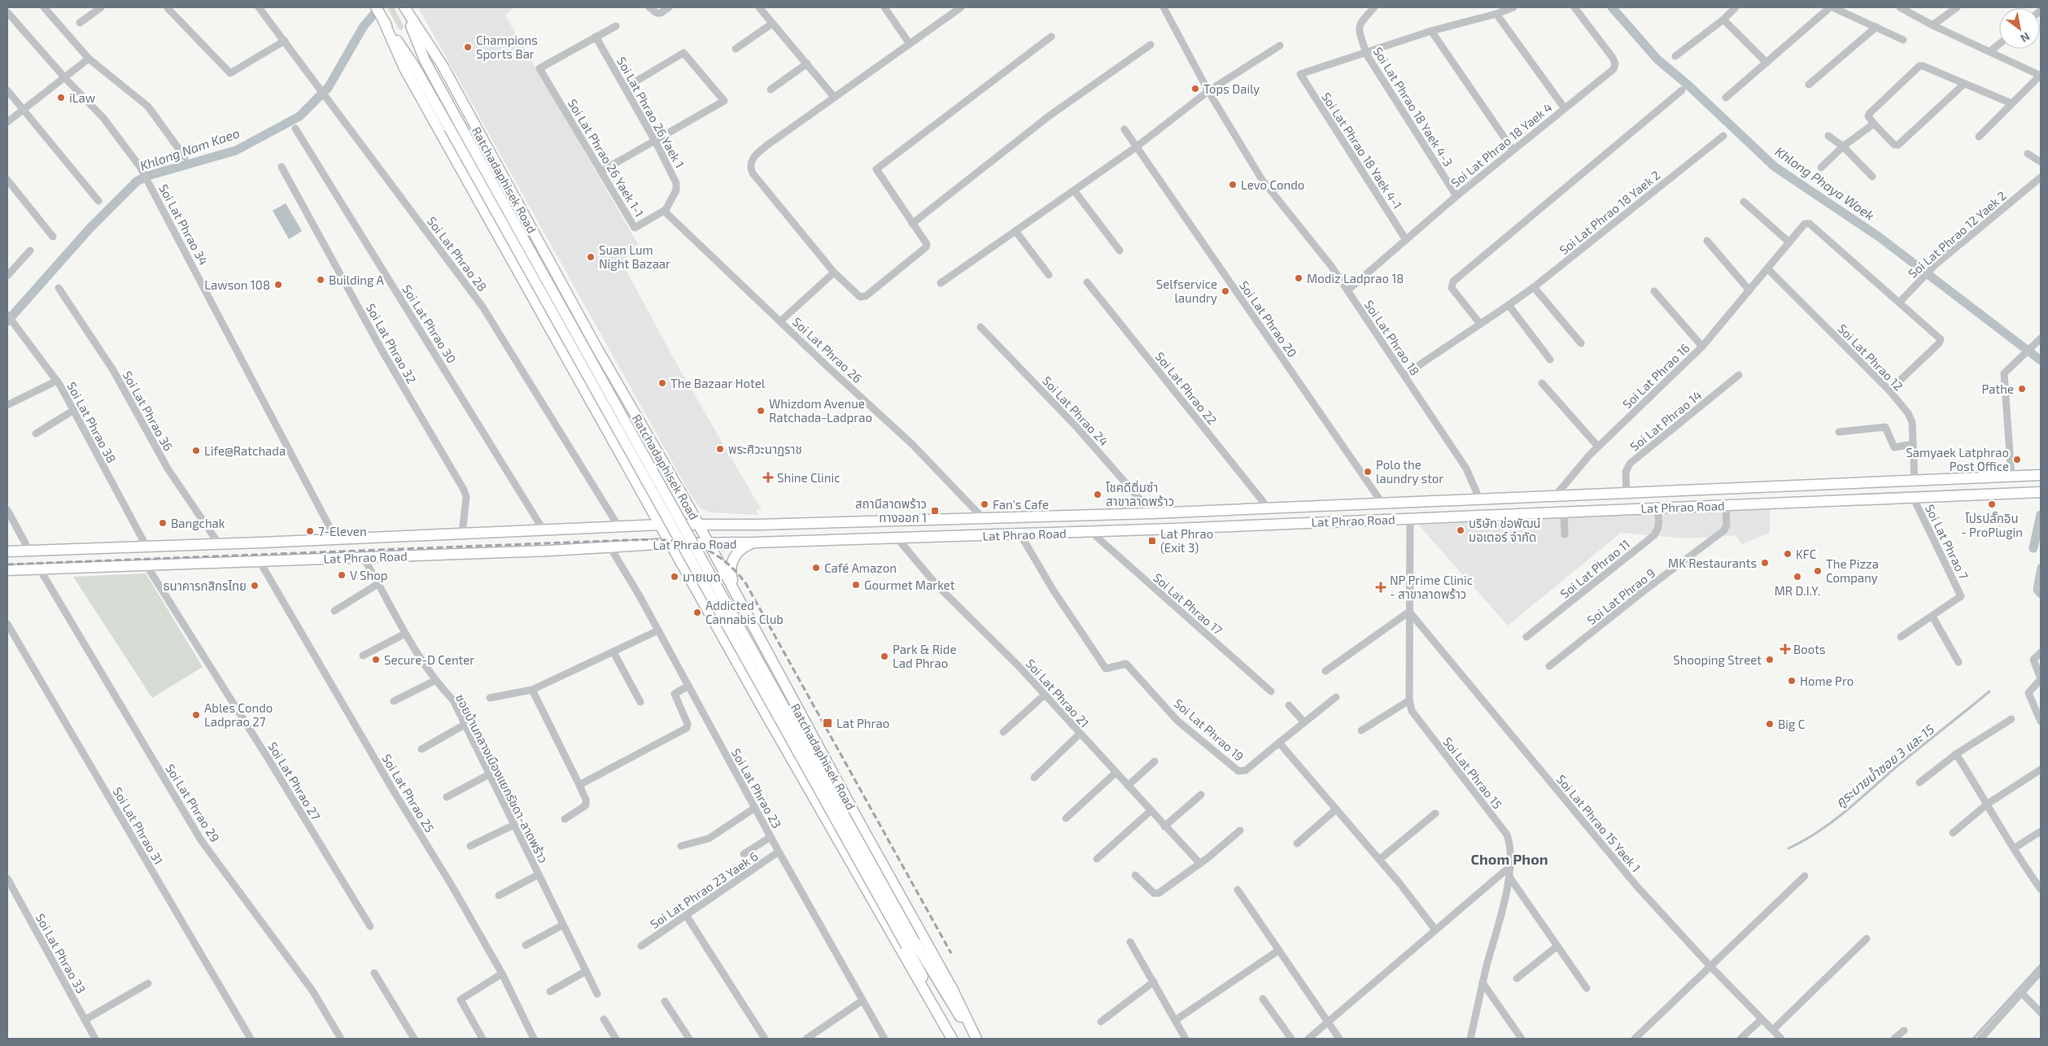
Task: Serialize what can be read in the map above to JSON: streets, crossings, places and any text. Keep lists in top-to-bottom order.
{
  "streets": {
    "main road": ["Ratchadaphisek Road", "Lat Phrao Road"],
    "street": [
      "Soi Lat Phrao 18 Yaek 4-3",
      "Soi Lat Phrao 26 Yaek 1",
      "Soi Lat Phrao 18 Yaek 4",
      "Soi Lat Phrao 18 Yaek 4-1",
      "Soi Lat Phrao 26 Yaek 1-1",
      "Soi Lat Phrao 18 Yaek 2",
      "Soi Lat Phrao 34",
      "Soi Lat Phrao 12 Yaek 2",
      "Soi Lat Phrao 28",
      "Soi Lat Phrao 20",
      "Soi Lat Phrao 30",
      "Soi Lat Phrao 18",
      "Soi Lat Phrao 32",
      "Soi Lat Phrao 26",
      "Soi Lat Phrao 12",
      "Soi Lat Phrao 16",
      "Soi Lat Phrao 22",
      "Soi Lat Phrao 36",
      "Soi Lat Phrao 24",
      "Soi Lat Phrao 14",
      "Soi Lat Phrao 38",
      "Soi Lat Phrao 7",
      "Soi Lat Phrao 11",
      "Soi Lat Phrao 9",
      "Soi Lat Phrao 17",
      "Soi Lat Phrao 21",
      "Soi Lat Phrao 19",
      "Soi Lat Phrao 15",
      "ซอยบ้านกลางเมืองแยกรัชดา-ลาดพร้าว",
      "Soi Lat Phrao 27",
      "Soi Lat Phrao 23",
      "Soi Lat Phrao 25",
      "Soi Lat Phrao 29",
      "Soi Lat Phrao 15 Yaek 1",
      "Soi Lat Phrao 31",
      "Soi Lat Phrao 23 Yaek 6",
      "Soi Lat Phrao 33"
    ]
  },
  "crossings": [
    ["Soi Lat Phrao 18 Yaek 4-3", "Soi Lat Phrao 18 Yaek 4"],
    ["Soi Lat Phrao 18 Yaek 4-3", "Soi Lat Phrao 18 Yaek 4-1"],
    ["Soi Lat Phrao 26 Yaek 1", "Soi Lat Phrao 26 Yaek 1-1"],
    ["Soi Lat Phrao 18 Yaek 4", "Soi Lat Phrao 18 Yaek 4-1"],
    ["Soi Lat Phrao 18 Yaek 4", "Soi Lat Phrao 18"],
    ["Ratchadaphisek Road", "Lat Phrao Road"],
    ["Soi Lat Phrao 18 Yaek 2", "Soi Lat Phrao 18"],
    ["Soi Lat Phrao 34", "Lat Phrao Road"],
    ["Soi Lat Phrao 28", "Lat Phrao Road"],
    ["Soi Lat Phrao 20", "Lat Phrao Road"],
    ["Soi Lat Phrao 30", "Lat Phrao Road"],
    ["Soi Lat Phrao 18", "Lat Phrao Road"],
    ["Soi Lat Phrao 32", "Lat Phrao Road"],
    ["Soi Lat Phrao 26", "Lat Phrao Road"],
    ["Soi Lat Phrao 12", "Soi Lat Phrao 16"],
    ["Soi Lat Phrao 12", "Lat Phrao Road"],
    ["Soi Lat Phrao 16", "Lat Phrao Road"],
    ["Soi Lat Phrao 22", "Lat Phrao Road"],
    ["Soi Lat Phrao 36", "Lat Phrao Road"],
    ["Soi Lat Phrao 24", "Lat Phrao Road"],
    ["Soi Lat Phrao 14", "Lat Phrao Road"],
    ["Soi Lat Phrao 38", "Lat Phrao Road"],
    ["Lat Phrao Road", "Soi Lat Phrao 7"],
    ["Lat Phrao Road", "Soi Lat Phrao 11"],
    ["Lat Phrao Road", "Soi Lat Phrao 9"],
    ["Lat Phrao Road", "Soi Lat Phrao 17"],
    ["Lat Phrao Road", "Soi Lat Phrao 21"],
    ["Lat Phrao Road", "Soi Lat Phrao 19"],
    ["Lat Phrao Road", "Soi Lat Phrao 15"],
    ["Lat Phrao Road", "ซอยบ้านกลางเมืองแยกรัชดา-ลาดพร้าว"],
    ["Lat Phrao Road", "Soi Lat Phrao 27"],
    ["Lat Phrao Road", "Soi Lat Phrao 23"],
    ["Lat Phrao Road", "Soi Lat Phrao 25"],
    ["Lat Phrao Road", "Soi Lat Phrao 29"],
    ["Soi Lat Phrao 15", "Soi Lat Phrao 15 Yaek 1"],
    ["Soi Lat Phrao 23", "Soi Lat Phrao 23 Yaek 6"]
  ],
  "districts": ["Chom Phon"],
  "water": ["Khlong Nam Kaeo", "Khlong Phaya Woek", "คูระบายน้ำซอย 3 และ 15"],
  "places": {
    "other": [
      "Champions Sports Bar",
      "Tops Daily",
      "iLaw",
      "Levo Condo",
      "Suan Lum Night Bazaar",
      "Modiz Ladprao 18",
      "Building A",
      "Lawson 108",
      "Selfservice laundry",
      "The Bazaar Hotel",
      "Pathe",
      "Whizdom Avenue Ratchada-Ladprao",
      "พระศิวะนาฏราช",
      "Life@Ratchada",
      "Samyaek Latphrao Post Office",
      "Polo the laundry stor",
      "โชคดีติ่มซำ สาขาลาดพร้าว",
      "Fan's Cafe",
      "โปรปลั๊กอิน - ProPlugin",
      "Bangchak",
      "บริษัท ช่อพัฒน์ มอเตอร์ จำกัด",
      "7-Eleven",
      "KFC",
      "MK Restaurants",
      "Café Amazon",
      "The Pizza Company",
      "V Shop",
      "มายเบด",
      "MR D.I.Y.",
      "Gourmet Market",
      "ธนาคารกสิกรไทย",
      "Addicted Cannabis Club",
      "Park & Ride Lad Phrao",
      "Secure-D Center",
      "Shooping Street",
      "Home Pro",
      "Ables Condo Ladprao 27",
      "Big C"
    ],
    "health": ["Shine Clinic", "NP Prime Clinic - สาขาลาดพร้าว", "Boots"],
    "transit": ["สถานีลาดพร้าว ทางออก 1", "Lat Phrao (Exit 3)", "Lat Phrao"]
  },
  "north": "bottom right"
}
